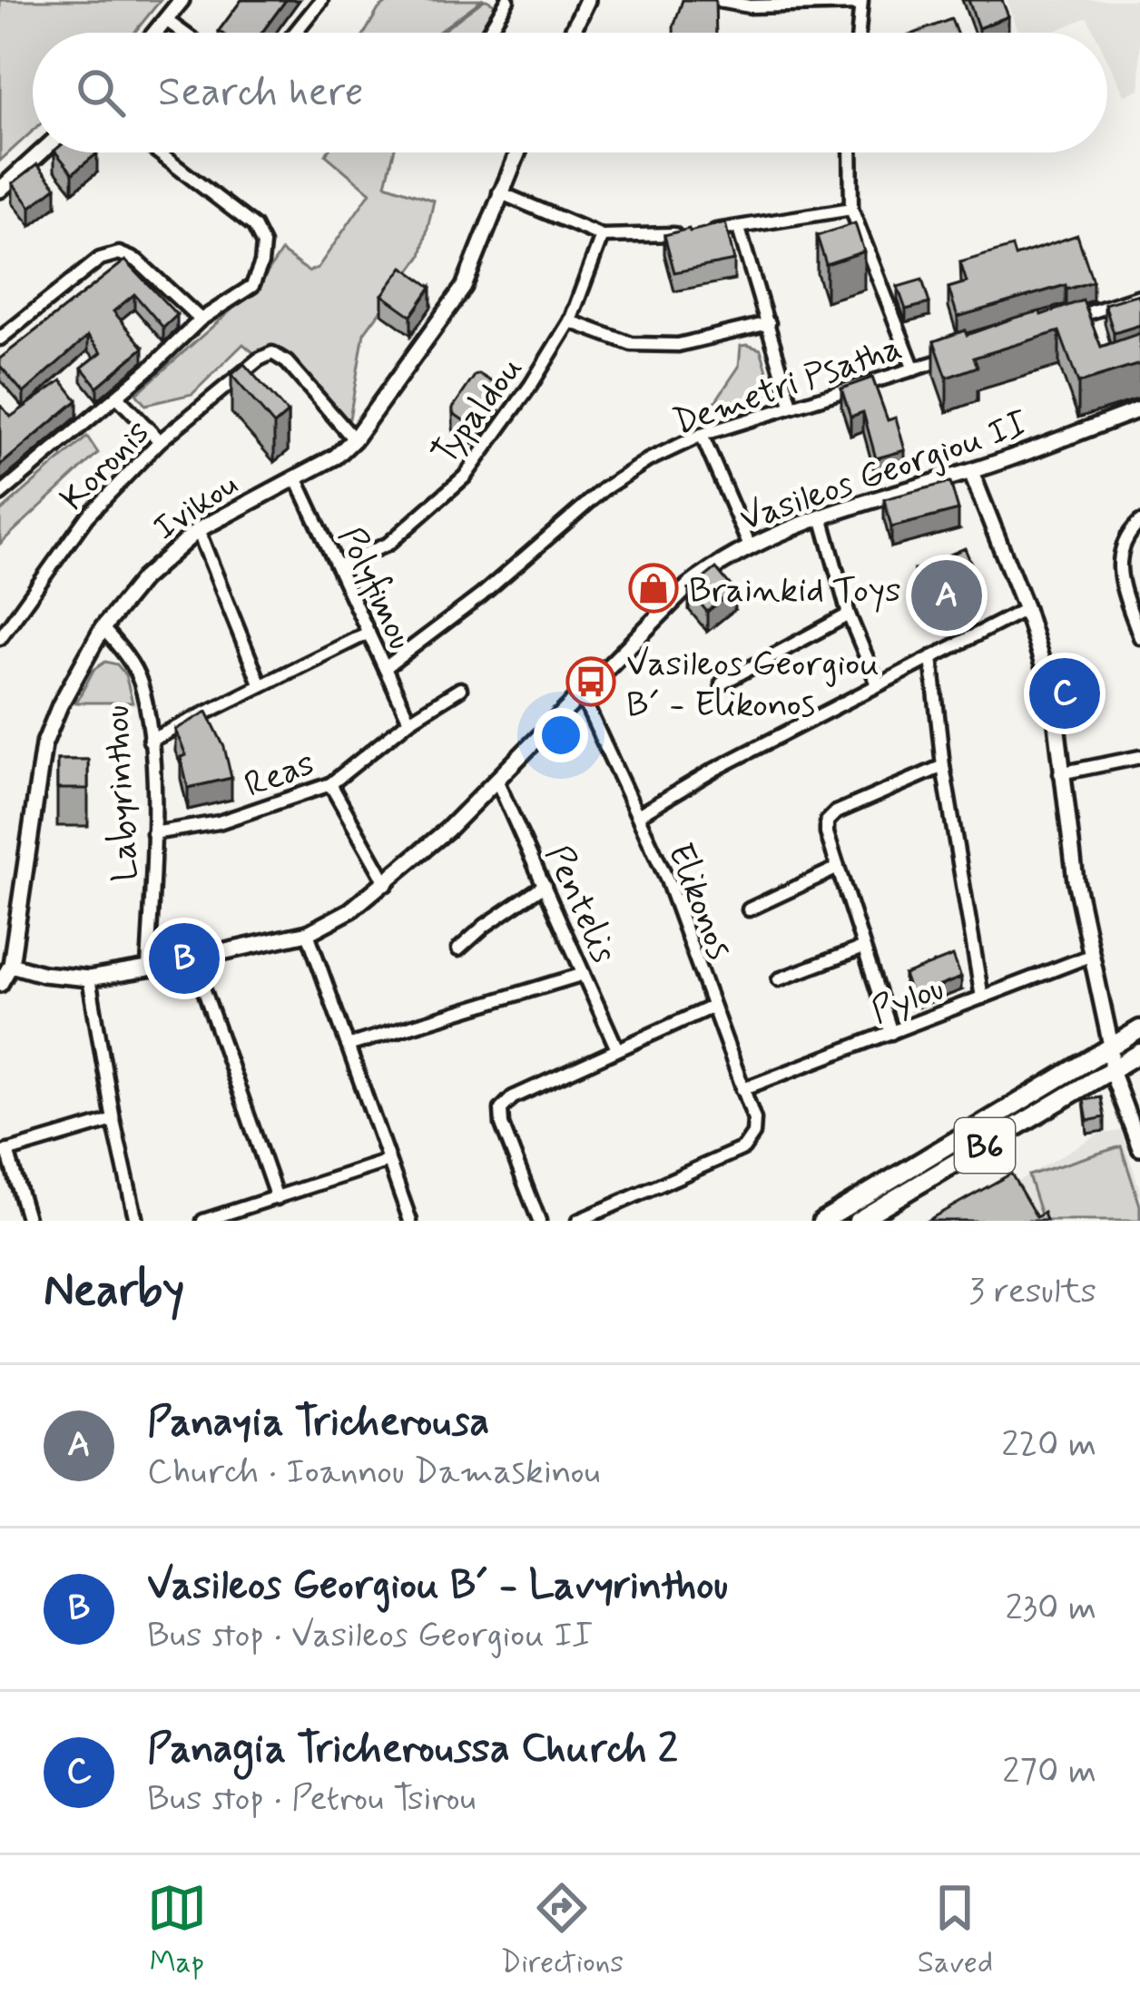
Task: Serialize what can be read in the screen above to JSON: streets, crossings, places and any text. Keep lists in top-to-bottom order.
{
  "streets": {
    "main road": ["B6"],
    "street": [
      "Demetri Psatha",
      "Typaldou",
      "Koronis",
      "Vasileos Georgiou II",
      "Ivikou",
      "Polyfimou",
      "Reas",
      "Labyrinthou",
      "Elikonos",
      "Pentelis",
      "Pylou"
    ]
  },
  "crossings": [
    ["Demetri Psatha", "Polyfimou"],
    ["Typaldou", "Polyfimou"],
    ["Koronis", "Ivikou"],
    ["Vasileos Georgiou II", "Ivikou"],
    ["Vasileos Georgiou II", "Labyrinthou"],
    ["Vasileos Georgiou II", "Elikonos"],
    ["Vasileos Georgiou II", "Pentelis"],
    ["Ivikou", "Polyfimou"],
    ["Ivikou", "Labyrinthou"],
    ["Polyfimou", "Reas"],
    ["Reas", "Labyrinthou"],
    ["Elikonos", "Pylou"]
  ],
  "places": {
    "shop": ["Brainkid Toys"],
    "bus stop": ["Vasileos Georgiou B´ - Elikonos"]
  },
  "page": {
    "search": "Search here",
    "pins": ["A", "C", "B"],
    "heading": ["Nearby", "3 results"],
    "list": [
      {
        "mark": "A",
        "name": "Panayia Tricherousa",
        "note": "Church · Ioannou Damaskinou",
        "value": "220 m"
      },
      {
        "mark": "B",
        "name": "Vasileos Georgiou B´ - Lavyrinthou",
        "note": "Bus stop · Vasileos Georgiou II",
        "value": "230 m"
      },
      {
        "mark": "C",
        "name": "Panagia Tricheroussa Church 2",
        "note": "Bus stop · Petrou Tsirou",
        "value": "270 m"
      }
    ],
    "nav": ["Map", "Directions", "Saved"]
  }
}
